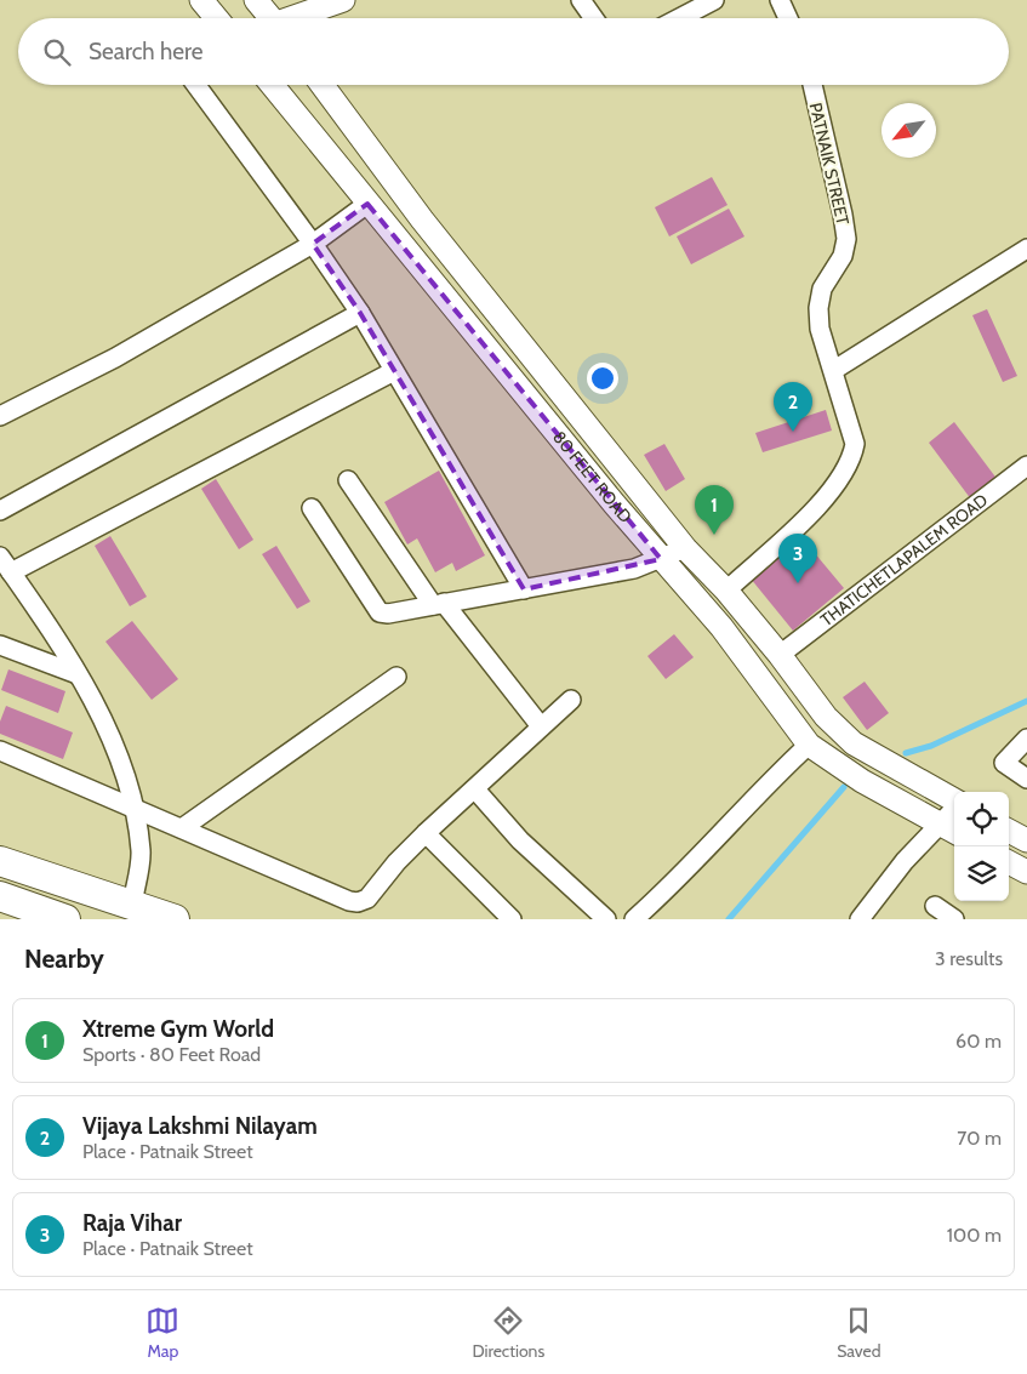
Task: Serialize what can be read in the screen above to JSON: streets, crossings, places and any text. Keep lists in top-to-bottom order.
{
  "streets": {
    "street": ["PATNAIK STREET", "80 FEET ROAD", "THATICHETLAPALEM ROAD"]
  },
  "crossings": [
    ["PATNAIK STREET", "80 FEET ROAD"],
    ["80 FEET ROAD", "THATICHETLAPALEM ROAD"]
  ],
  "north": "bottom left",
  "page": {
    "search": "Search here",
    "pins": ["2", "1", "3"],
    "heading": ["Nearby", "3 results"],
    "list": [
      {
        "mark": "1",
        "name": "Xtreme Gym World",
        "note": "Sports · 80 Feet Road",
        "value": "60 m"
      },
      {
        "mark": "2",
        "name": "Vijaya Lakshmi Nilayam",
        "note": "Place · Patnaik Street",
        "value": "70 m"
      },
      {
        "mark": "3",
        "name": "Raja Vihar",
        "note": "Place · Patnaik Street",
        "value": "100 m"
      }
    ],
    "nav": ["Map", "Directions", "Saved"]
  }
}
